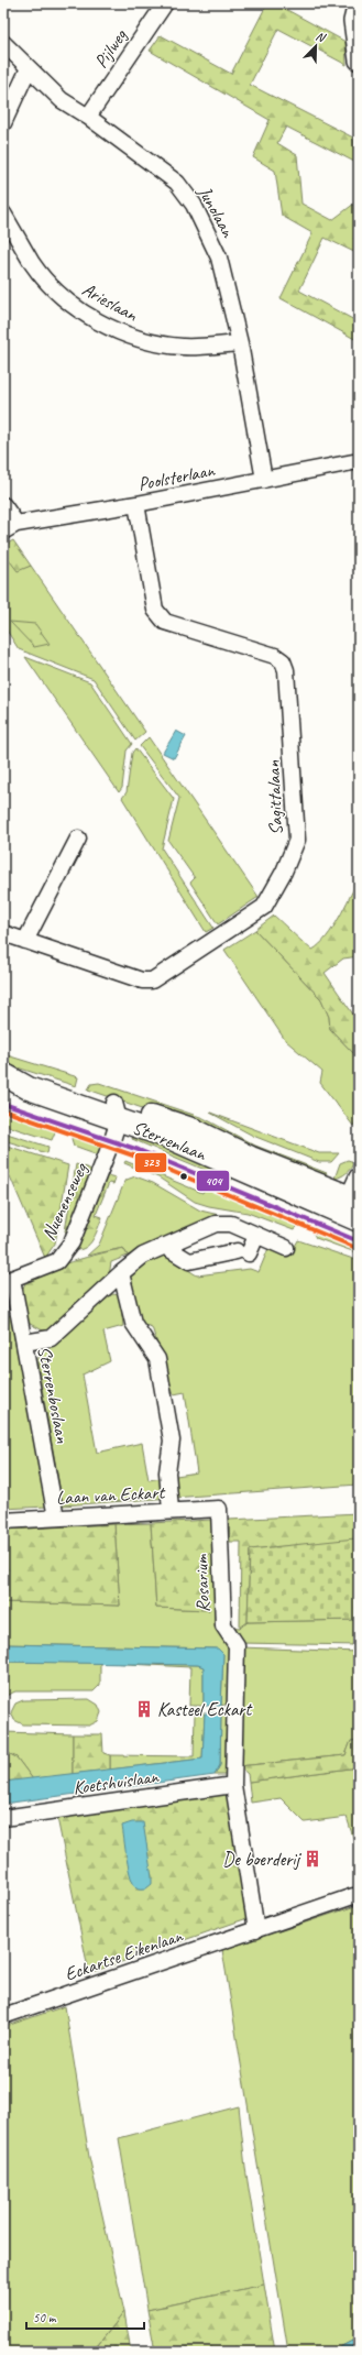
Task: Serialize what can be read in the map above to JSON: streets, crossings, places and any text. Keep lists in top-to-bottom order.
{
  "streets": {
    "main road": ["Sterrenlaan"],
    "street": [
      "Pijlweg",
      "Junolaan",
      "Arieslaan",
      "Poolsterlaan",
      "Sagittalaan",
      "Nuenenseweg",
      "Sterrenboslaan",
      "Laan van Eckart",
      "Rosarium",
      "Koetshuislaan",
      "Eckartse Eikenlaan"
    ]
  },
  "crossings": [
    ["Pijlweg", "Junolaan"],
    ["Junolaan", "Arieslaan"],
    ["Junolaan", "Poolsterlaan"],
    ["Poolsterlaan", "Sagittalaan"],
    ["Sterrenlaan", "Nuenenseweg"],
    ["Nuenenseweg", "Sterrenboslaan"],
    ["Sterrenboslaan", "Laan van Eckart"],
    ["Laan van Eckart", "Rosarium"],
    ["Rosarium", "Koetshuislaan"],
    ["Rosarium", "Eckartse Eikenlaan"]
  ],
  "places": {
    "building": ["Kasteel Eckart", "De boerderij"]
  },
  "lines": ["transit line 404", "transit line 323"],
  "scale_bar": "50 m",
  "north": "top right"
}
